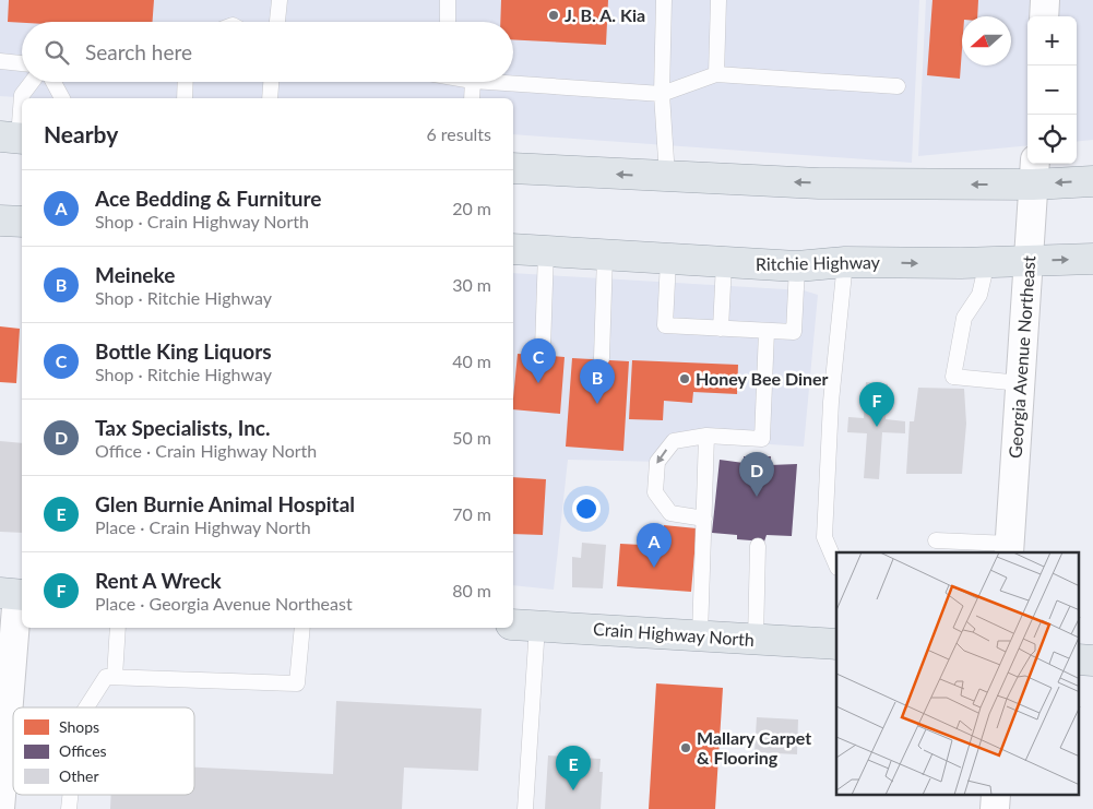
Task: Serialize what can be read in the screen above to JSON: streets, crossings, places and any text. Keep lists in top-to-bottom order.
{
  "streets": {
    "main road": ["Ritchie Highway", "Crain Highway North"],
    "street": ["Georgia Avenue Northeast"]
  },
  "crossings": [
    ["Ritchie Highway", "Georgia Avenue Northeast"]
  ],
  "places": ["J. B. A. Kia", "Honey Bee Diner", "Mallary Carpet & Flooring"],
  "legend": ["Shops", "Offices", "Other"],
  "north": "left",
  "page": {
    "map_buttons": ["+", "−"],
    "search": "Search here",
    "heading": ["Nearby", "6 results"],
    "list": [
      {
        "mark": "A",
        "name": "Ace Bedding & Furniture",
        "note": "Shop · Crain Highway North",
        "value": "20 m"
      },
      {
        "mark": "B",
        "name": "Meineke",
        "note": "Shop · Ritchie Highway",
        "value": "30 m"
      },
      {
        "mark": "C",
        "name": "Bottle King Liquors",
        "note": "Shop · Ritchie Highway",
        "value": "40 m"
      },
      {
        "mark": "D",
        "name": "Tax Specialists, Inc.",
        "note": "Office · Crain Highway North",
        "value": "50 m"
      },
      {
        "mark": "E",
        "name": "Glen Burnie Animal Hospital",
        "note": "Place · Crain Highway North",
        "value": "70 m"
      },
      {
        "mark": "F",
        "name": "Rent A Wreck",
        "note": "Place · Georgia Avenue Northeast",
        "value": "80 m"
      }
    ],
    "pins": [
      "C",
      "B",
      "F",
      "D",
      "A",
      "E"
    ]
  }
}
